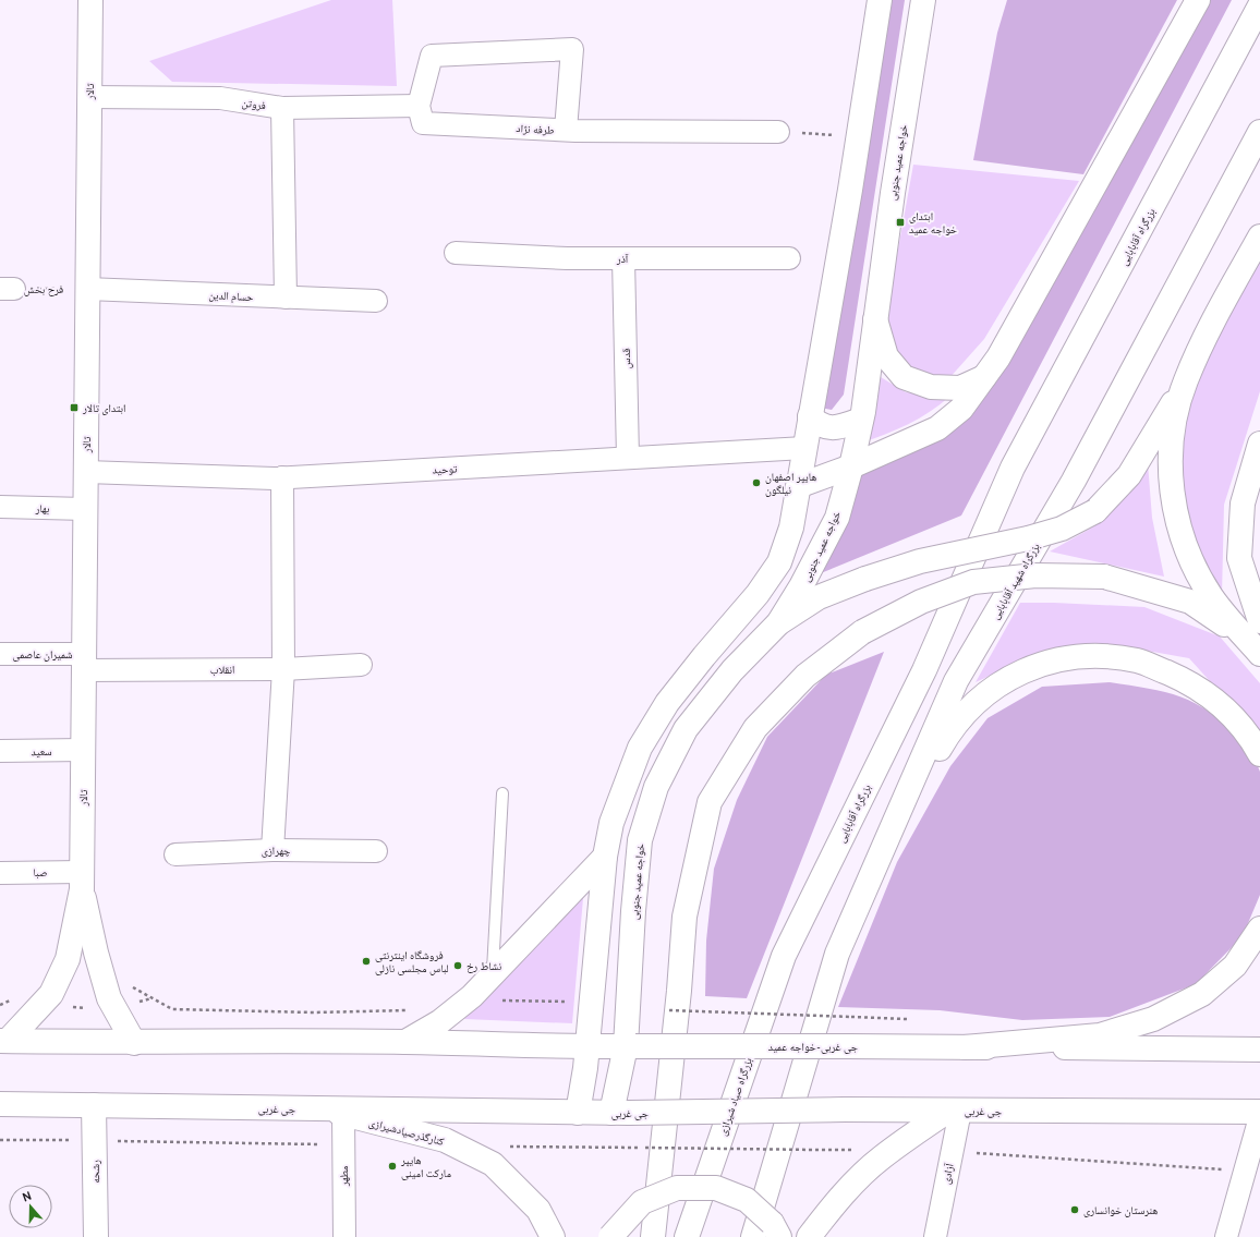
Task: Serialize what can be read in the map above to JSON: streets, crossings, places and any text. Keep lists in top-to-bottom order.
{
  "streets": {
    "main road": [
      "تالار",
      "خواجه عمید جنوبی",
      "بزرگراه آقابابایی",
      "بزرگراه شهید آقابابایی",
      "جی غربی-خواجه عمید",
      "بزرگراه صیاد شیرازی",
      "جی غربی",
      "کنارگذرصیادشیرازی",
      "رشحه"
    ],
    "street": [
      "فروتن",
      "طرفه نژاد",
      "آذر",
      "حسام الدین",
      "قدس",
      "توحید",
      "بهار",
      "شمیران عاصمی",
      "انقلاب",
      "سعید",
      "چهرازی",
      "صبا",
      "آزادی",
      "مطهر"
    ],
    "path": ["فرح بخش"]
  },
  "crossings": [
    ["تالار", "فروتن"],
    ["تالار", "فرح بخش"],
    ["تالار", "حسام الدین"],
    ["تالار", "توحید"],
    ["تالار", "بهار"],
    ["تالار", "شمیران عاصمی"],
    ["تالار", "انقلاب"],
    ["تالار", "سعید"],
    ["تالار", "صبا"],
    ["فروتن", "طرفه نژاد"],
    ["خواجه عمید جنوبی", "جی غربی-خواجه عمید"],
    ["خواجه عمید جنوبی", "جی غربی"],
    ["بزرگراه آقابابایی", "بزرگراه صیاد شیرازی"],
    ["آذر", "قدس"],
    ["فرح بخش", "حسام الدین"],
    ["قدس", "توحید"],
    ["شمیران عاصمی", "انقلاب"],
    ["جی غربی", "کنارگذرصیادشیرازی"],
    ["جی غربی", "رشحه"],
    ["جی غربی", "آزادی"],
    ["جی غربی", "مطهر"],
    ["کنارگذرصیادشیرازی", "مطهر"]
  ],
  "places": {
    "transit": ["ابتدای خواجه عمید", "ابتدای تالار"],
    "other": [
      "هایپر اصفهان نیلگون",
      "فروشگاه اینترنتی لباس مجلسی نازلی",
      "نشاط رخ",
      "هایپر مارکت امینی",
      "هنرستان خوانساری"
    ]
  },
  "north": "top"
}
